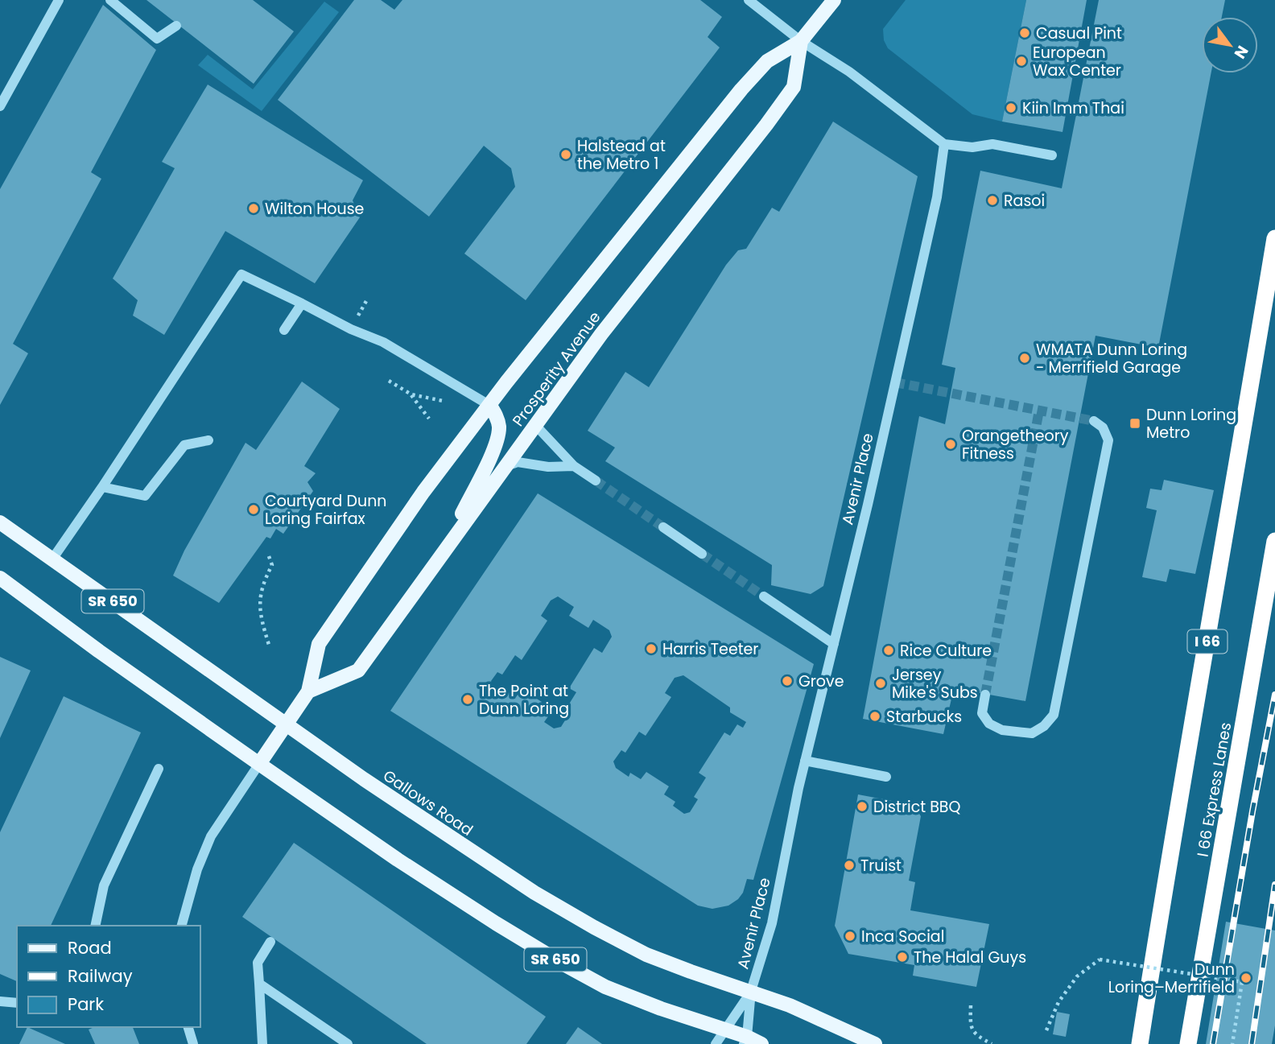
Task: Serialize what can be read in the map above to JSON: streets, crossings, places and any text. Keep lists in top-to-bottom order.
{
  "streets": {
    "highway": ["I 66", "I 66 Express Lanes"],
    "main road": ["Prosperity Avenue", "SR 650", "Gallows Road"],
    "street": ["Avenir Place"]
  },
  "crossings": [
    ["Prosperity Avenue", "SR 650"],
    ["Prosperity Avenue", "Gallows Road"],
    ["Avenir Place", "Gallows Road"]
  ],
  "places": {
    "other": [
      "Casual Pint",
      "European Wax Center",
      "Kiin Imm Thai",
      "Halstead at the Metro 1",
      "Rasoi",
      "Wilton House",
      "WMATA Dunn Loring - Merrifield Garage",
      "Orangetheory Fitness",
      "Courtyard Dunn Loring Fairfax",
      "Harris Teeter",
      "Rice Culture",
      "Grove",
      "Jersey Mike's Subs",
      "The Point at Dunn Loring",
      "Starbucks",
      "District BBQ",
      "Truist",
      "Inca Social",
      "The Halal Guys",
      "Dunn Loring–Merrifield"
    ],
    "transit": ["Dunn Loring Metro"]
  },
  "legend": ["Road", "Railway", "Park"],
  "north": "bottom right"
}
